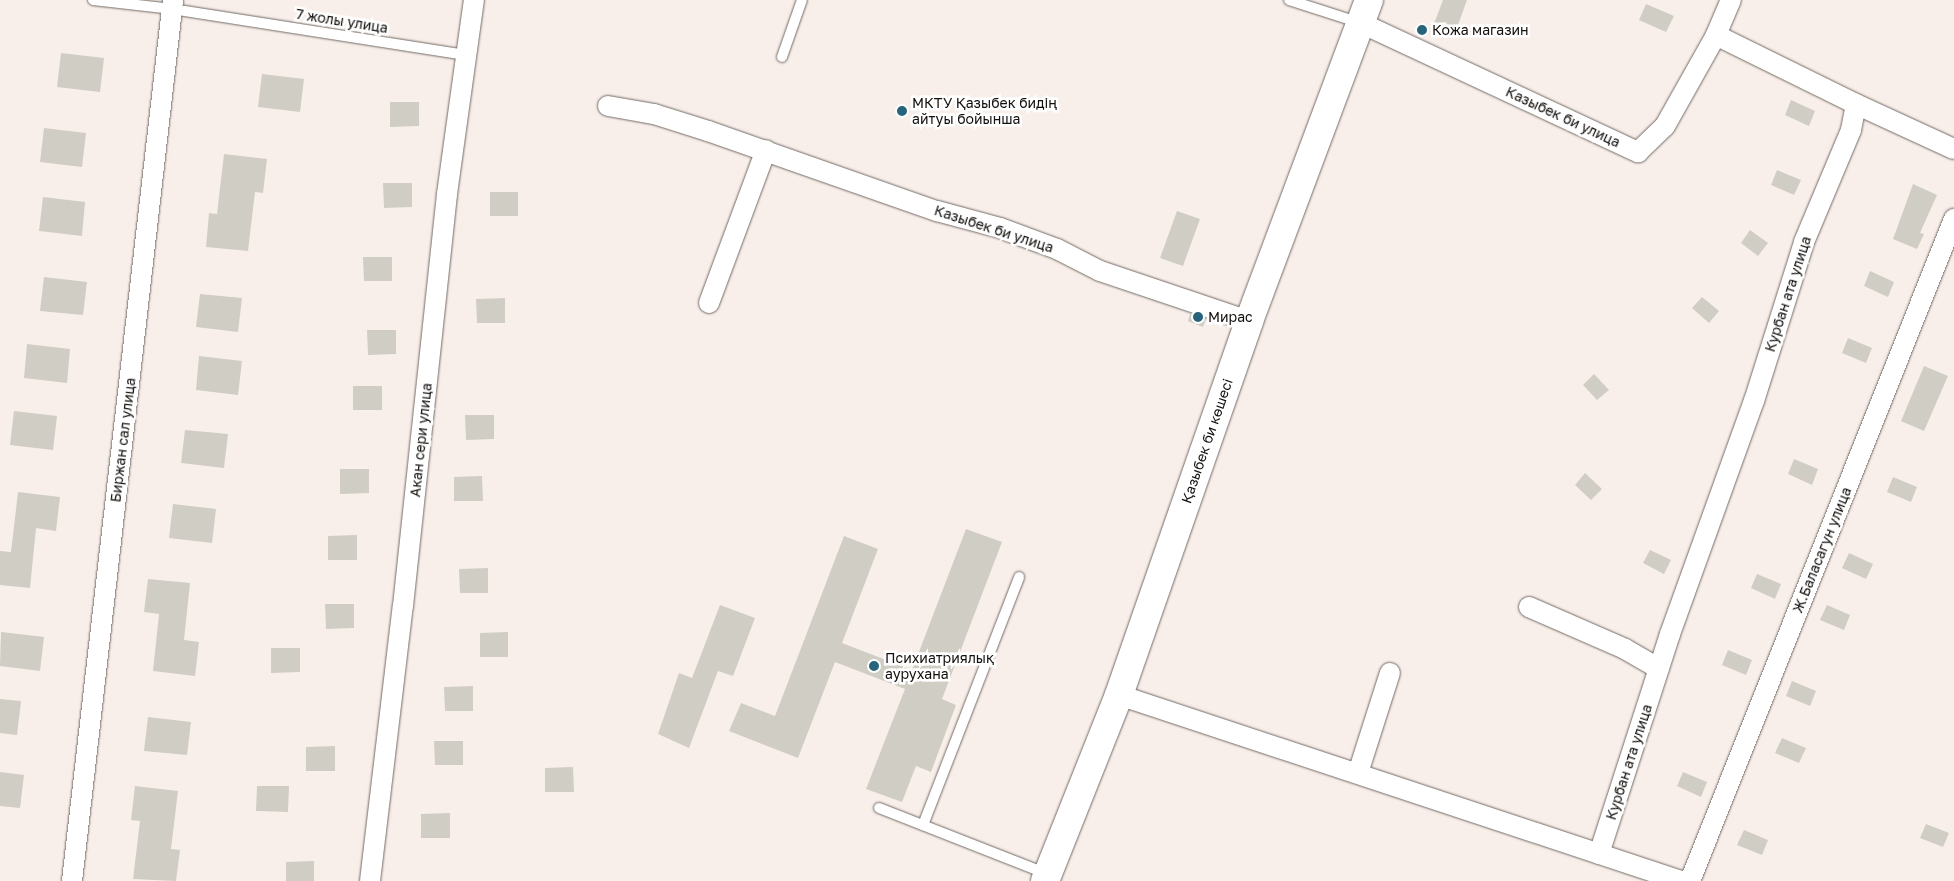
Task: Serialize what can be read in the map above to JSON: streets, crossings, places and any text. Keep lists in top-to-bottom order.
{
  "streets": {
    "main road": ["Қазыбек би көшесі"],
    "street": [
      "Казыбек би улица",
      "Курбан ата улица",
      "Биржан сал улица",
      "Акан сери улица",
      "Ж.Баласагун улица"
    ],
    "lane": ["7 жолы улица"]
  },
  "crossings": [
    ["7 жолы улица", "Биржан сал улица"],
    ["7 жолы улица", "Акан сери улица"],
    ["Казыбек би улица", "Қазыбек би көшесі"]
  ],
  "places": [
    "Кожа магазин",
    "МКТУ Қазыбек бидің айтуы бойынша",
    "Мирас",
    "Психиатриялық аурухана"
  ]
}
